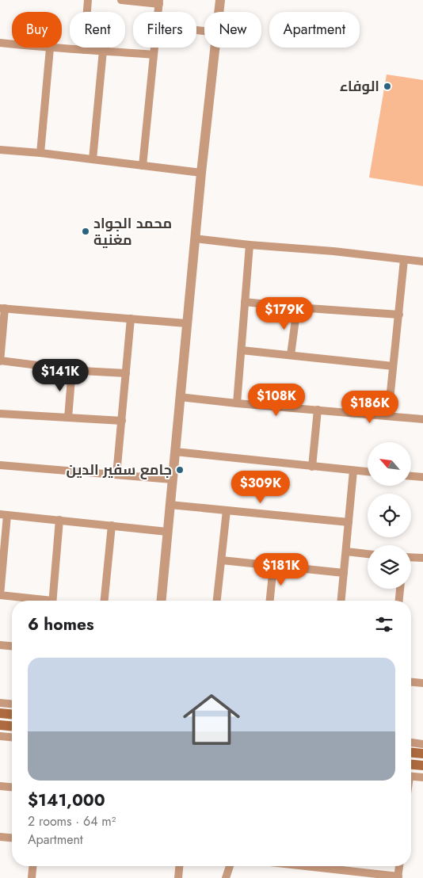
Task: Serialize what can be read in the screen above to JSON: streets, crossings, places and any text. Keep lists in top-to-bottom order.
{
  "places": ["الوفاء", "محمد الجواد مغنية", "جامع سفير الدين"],
  "north": "top left",
  "page": {
    "chip": [
      "Buy",
      "Rent",
      "Filters",
      "New",
      "Apartment"
    ],
    "price": [
      "$179K",
      "$141K",
      "$108K",
      "$186K",
      "$309K",
      "$181K"
    ],
    "heading": "6 homes",
    "list": [
      {
        "name": "$141,000",
        "note": "2 rooms · 64 m² · Apartment"
      }
    ]
  }
}
